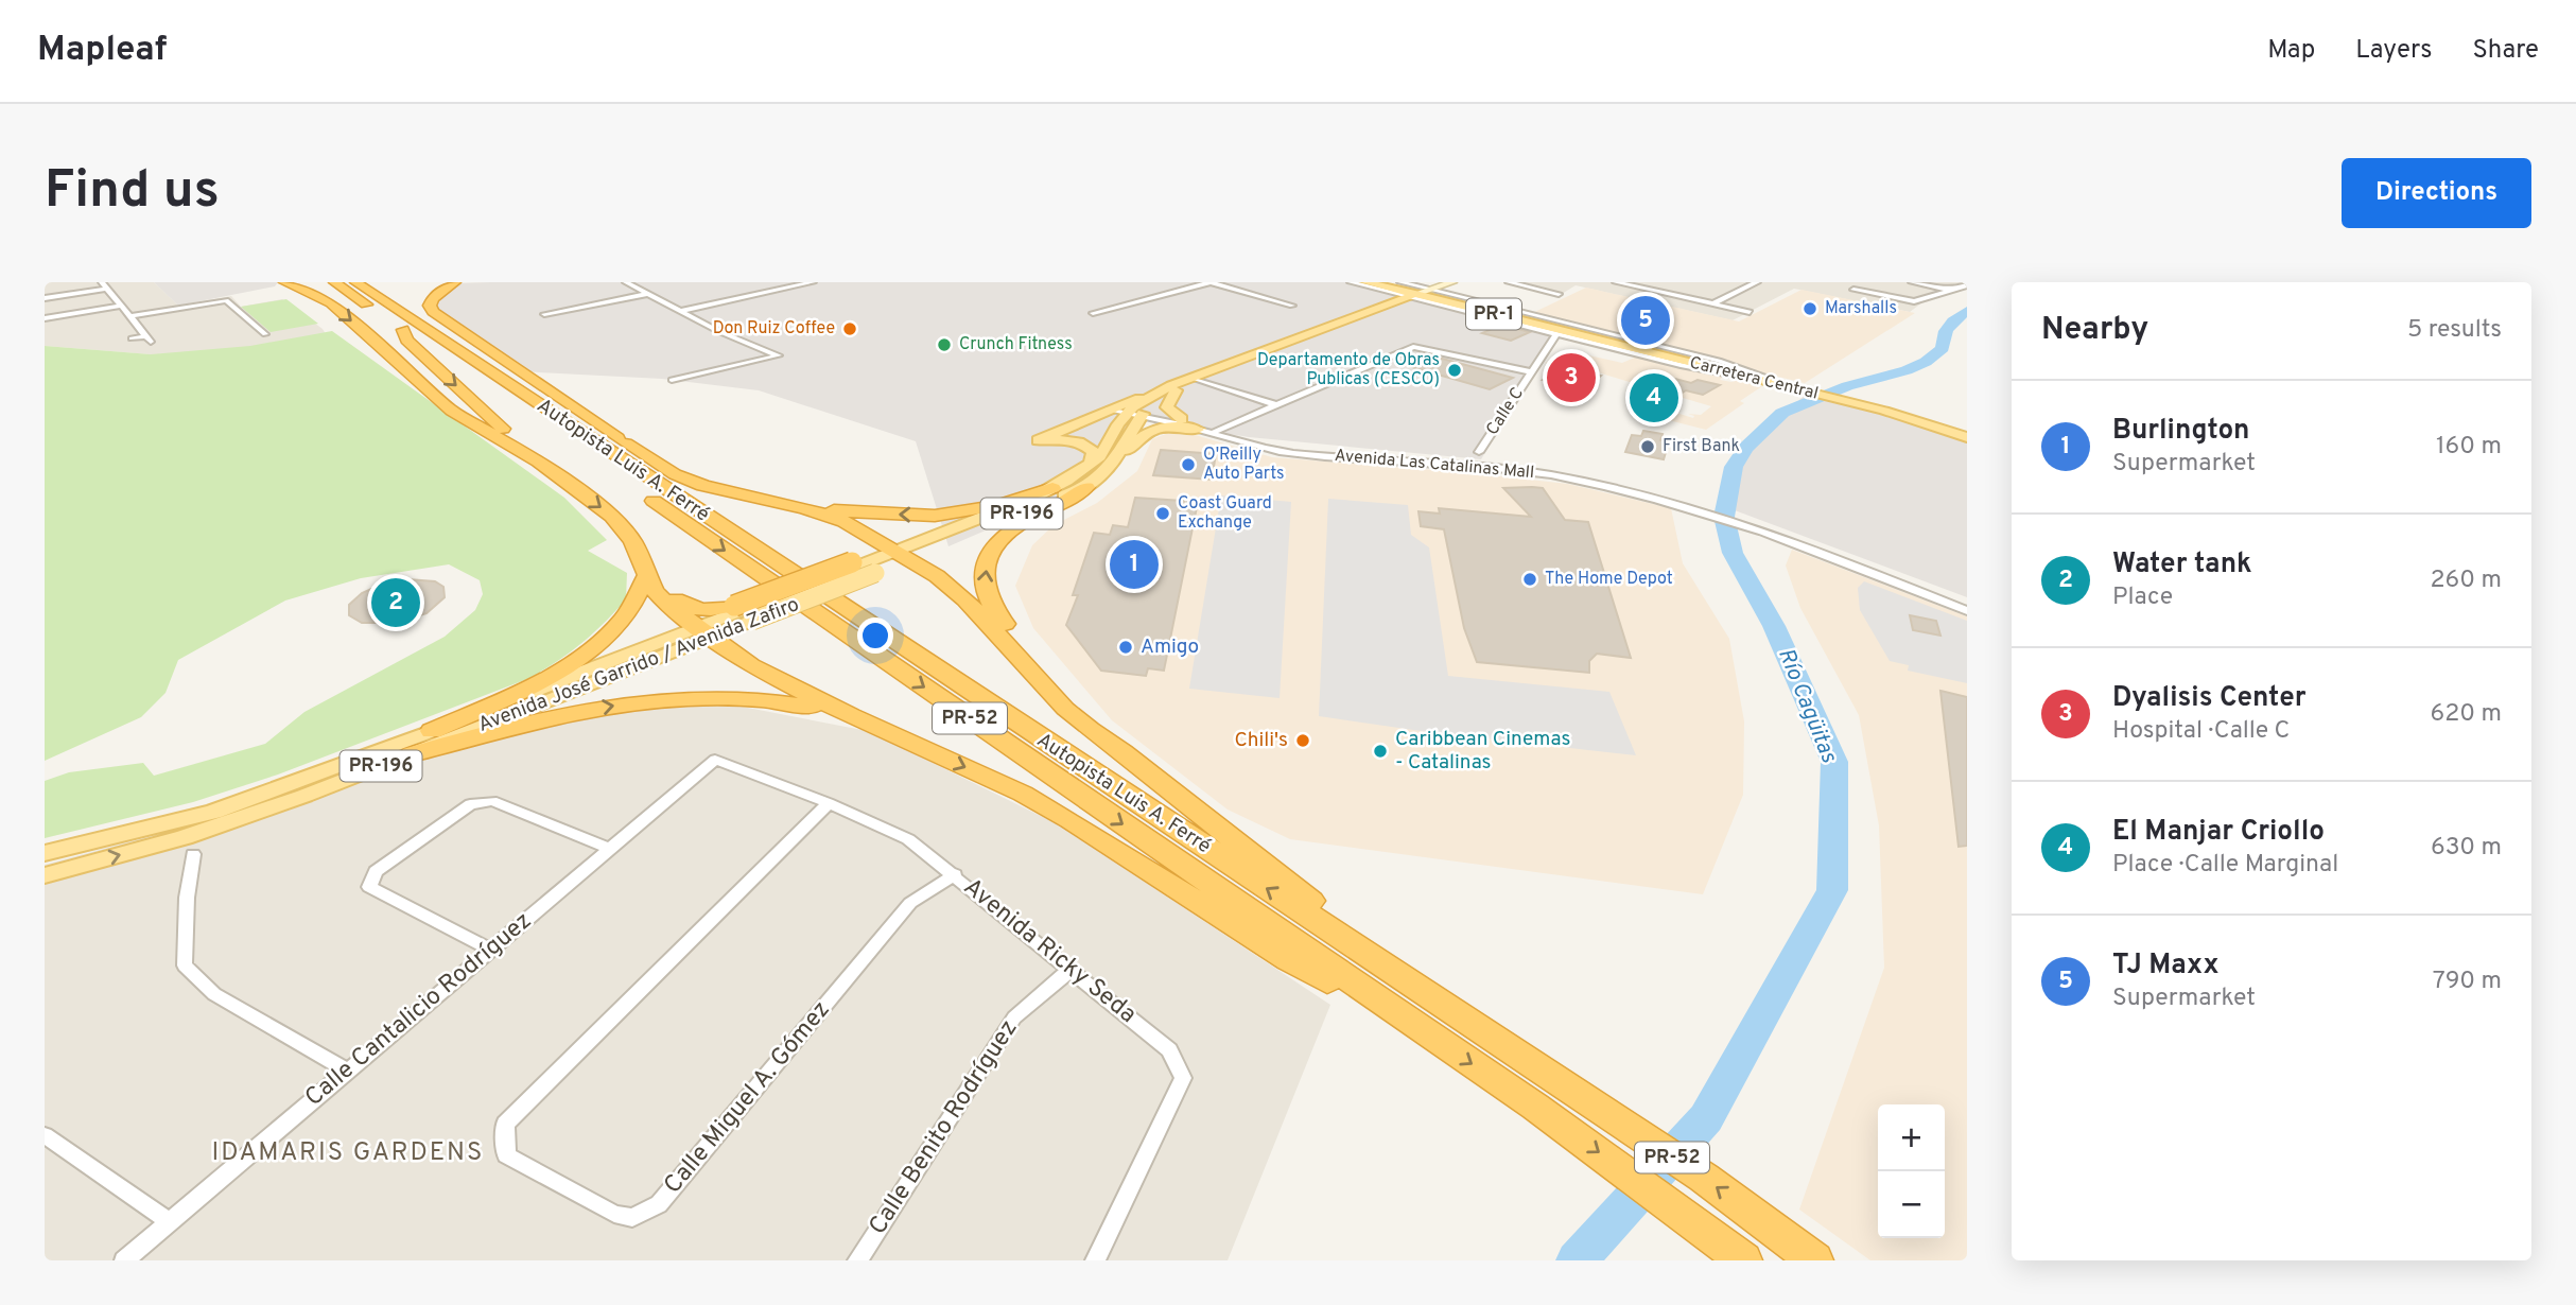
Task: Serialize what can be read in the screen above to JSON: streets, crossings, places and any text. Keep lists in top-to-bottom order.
{
  "streets": {
    "highway": ["Autopista Luis A. Ferré", "PR-52"],
    "main road": [
      "PR-1",
      "Carretera Central",
      "PR-196",
      "Avenida José Garrido / Avenida Zafiro"
    ],
    "street": [
      "Calle C",
      "Avenida Las Catalinas Mall",
      "Avenida Ricky Seda",
      "Calle Cantalicio Rodríguez",
      "Calle Miguel A. Gómez",
      "Calle Benito Rodríguez"
    ]
  },
  "crossings": [
    ["Carretera Central", "PR-196"],
    ["Avenida Las Catalinas Mall", "PR-196"],
    ["Avenida Ricky Seda", "Calle Cantalicio Rodríguez"],
    ["Avenida Ricky Seda", "Calle Miguel A. Gómez"],
    ["Avenida Ricky Seda", "Calle Benito Rodríguez"]
  ],
  "districts": ["IDAMARIS GARDENS"],
  "water": ["Río Cagüitas"],
  "places": [
    "Marshalls",
    "Don Ruiz Coffee",
    "Crunch Fitness",
    "Departamento de Obras Publicas (CESCO)",
    "First Bank",
    "O'Reilly Auto Parts",
    "Coast Guard Exchange",
    "The Home Depot",
    "Amigo",
    "Chili's",
    "Caribbean Cinemas - Catalinas"
  ],
  "page": {
    "header": "Mapleaf",
    "nav": ["Map", "Layers", "Share"],
    "buttons": "Directions",
    "title": "Find us",
    "heading": ["Nearby", "5 results"],
    "pins": [
      "5",
      "3",
      "4",
      "1",
      "2"
    ],
    "list": [
      {
        "mark": "1",
        "name": "Burlington",
        "note": "Supermarket",
        "value": "160 m"
      },
      {
        "mark": "2",
        "name": "Water tank",
        "note": "Place",
        "value": "260 m"
      },
      {
        "mark": "3",
        "name": "Dyalisis Center",
        "note": "Hospital · Calle C",
        "value": "620 m"
      },
      {
        "mark": "4",
        "name": "El Manjar Criollo",
        "note": "Place · Calle Marginal",
        "value": "630 m"
      },
      {
        "mark": "5",
        "name": "TJ Maxx",
        "note": "Supermarket",
        "value": "790 m"
      }
    ],
    "map_buttons": ["+", "−"]
  }
}
